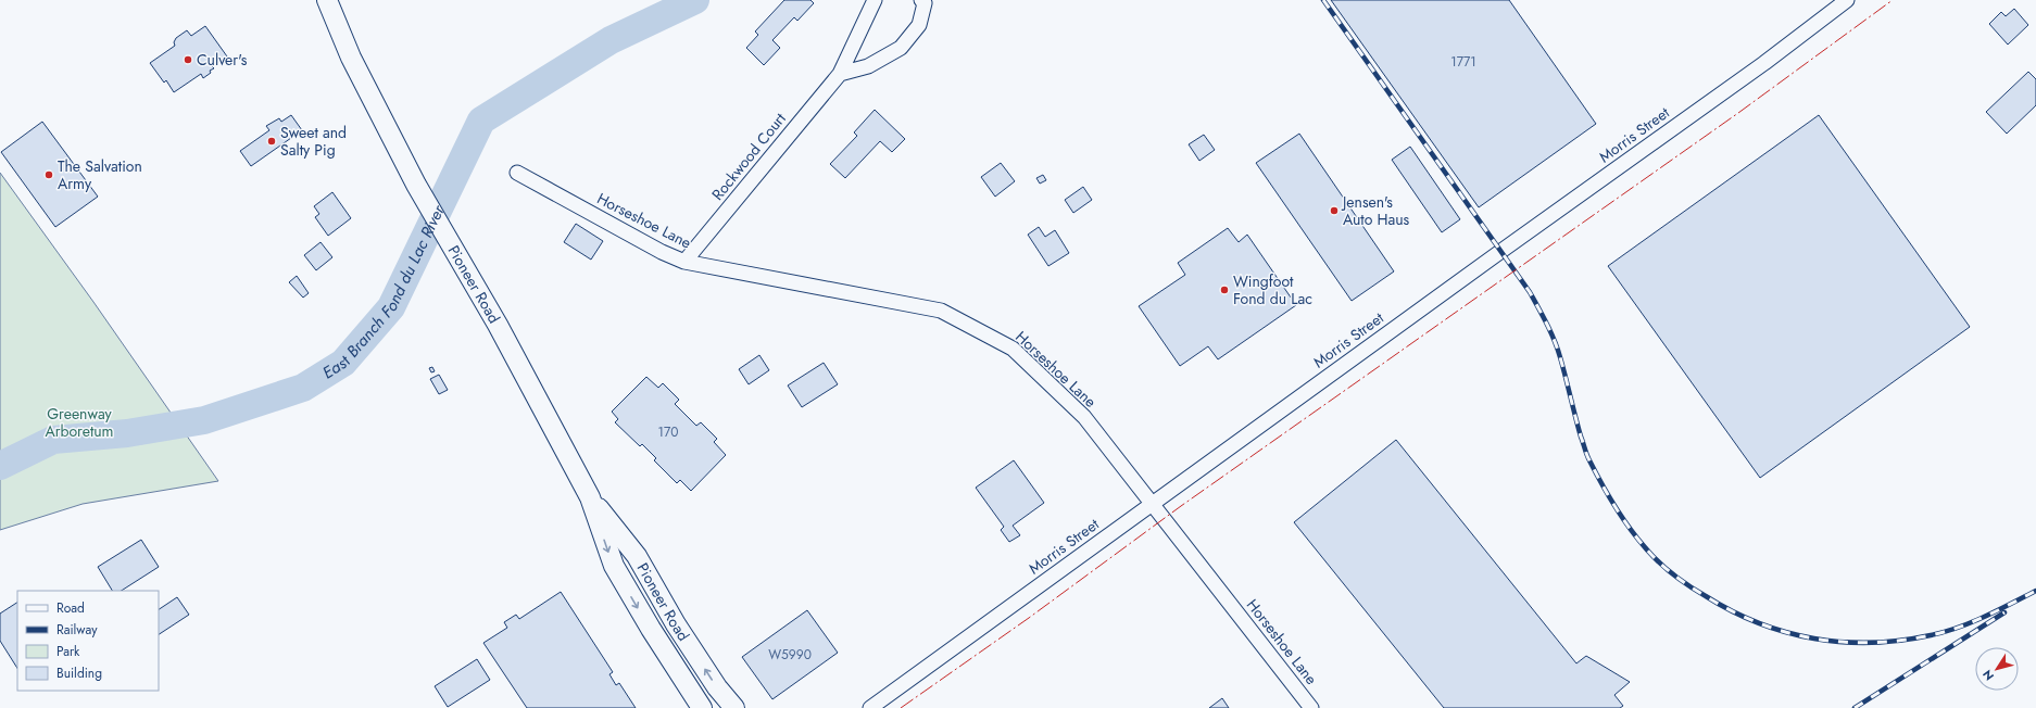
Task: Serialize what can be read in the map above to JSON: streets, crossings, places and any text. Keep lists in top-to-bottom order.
{
  "streets": {
    "main road": ["Pioneer Road"],
    "street": ["Morris Street", "Rockwood Court", "Horseshoe Lane"]
  },
  "crossings": [
    ["Morris Street", "Horseshoe Lane"],
    ["Rockwood Court", "Horseshoe Lane"]
  ],
  "water": ["East Branch Fond du Lac River"],
  "parks": ["Greenway Arboretum"],
  "places": [
    "Culver's",
    "Sweet and Salty Pig",
    "The Salvation Army",
    "Jensen's Auto Haus",
    "Wingfoot Fond du Lac"
  ],
  "house_numbers": ["1771", "170", "W5990"],
  "legend": [
    "Road",
    "Railway",
    "Park",
    "Building"
  ],
  "north": "bottom left"
}
